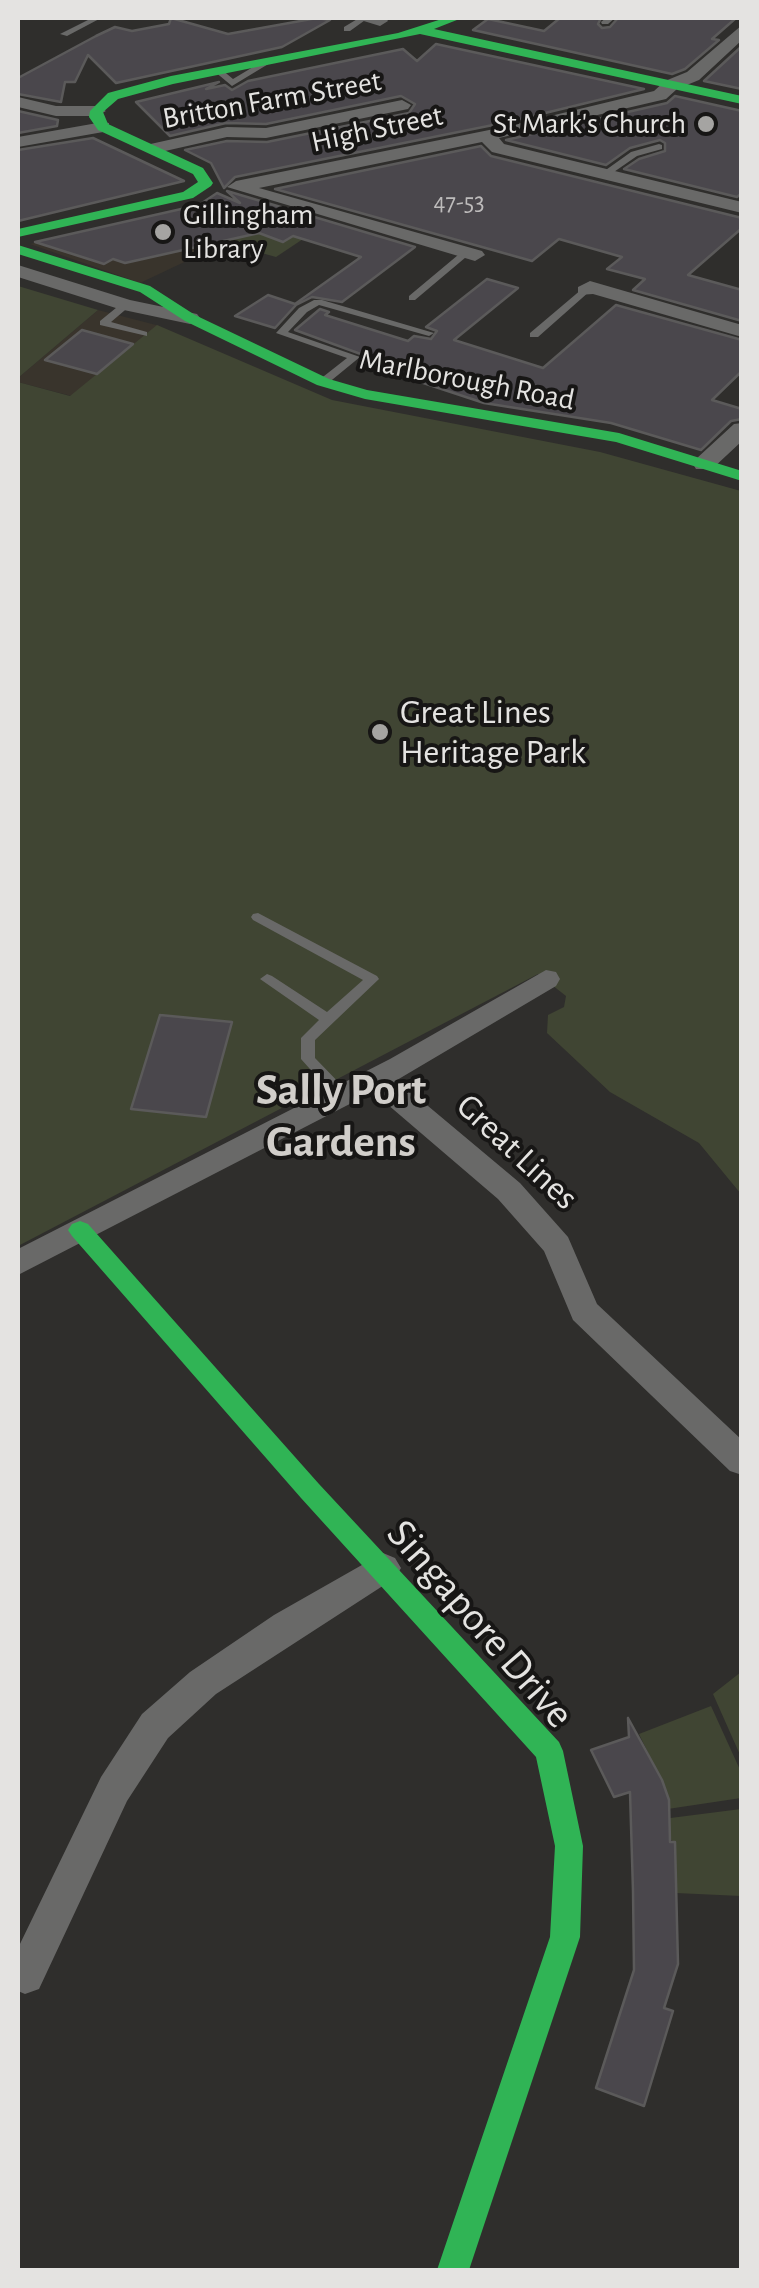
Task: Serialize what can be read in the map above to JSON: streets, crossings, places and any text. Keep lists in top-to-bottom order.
{
  "streets": {
    "street": [
      "Britton Farm Street",
      "High Street",
      "Marlborough Road",
      "Great Lines",
      "Singapore Drive"
    ]
  },
  "districts": ["Sally Port Gardens"],
  "places": ["St Mark's Church", "Gillingham Library", "Great Lines Heritage Park"],
  "house_numbers": ["47-53"]
}
